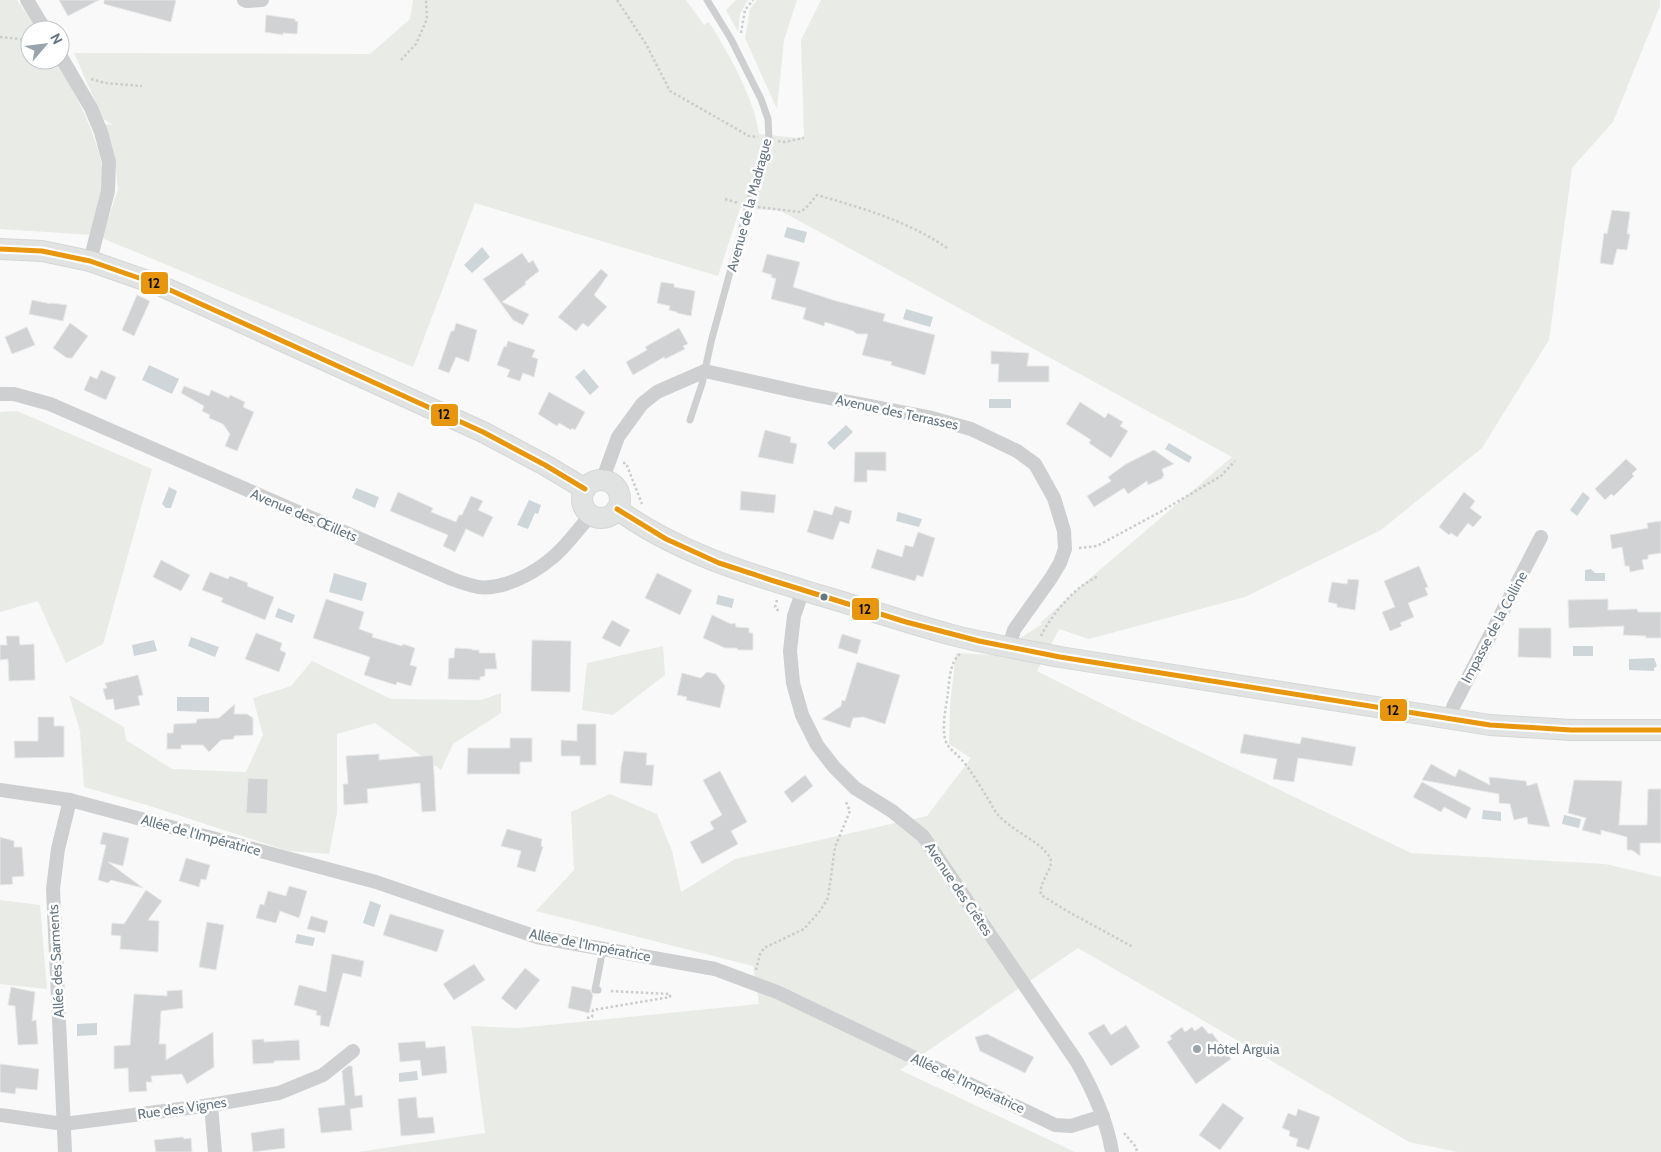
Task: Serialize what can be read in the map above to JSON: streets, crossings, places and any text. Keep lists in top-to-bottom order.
{
  "streets": {
    "street": [
      "Avenue des Terrasses",
      "Avenue des Œillets",
      "Impasse de la Colline",
      "Allée de l'Impératrice",
      "Avenue des Crêtes",
      "Allée des Sarments",
      "Rue des Vignes"
    ],
    "lane": ["Avenue de la Madrague"]
  },
  "crossings": [
    ["Avenue de la Madrague", "Avenue des Terrasses"],
    ["Allée de l'Impératrice", "Avenue des Crêtes"],
    ["Allée de l'Impératrice", "Allée des Sarments"],
    ["Allée des Sarments", "Rue des Vignes"]
  ],
  "places": ["Hôtel Arguia"],
  "lines": ["transit line 12"],
  "north": "top right"
}
